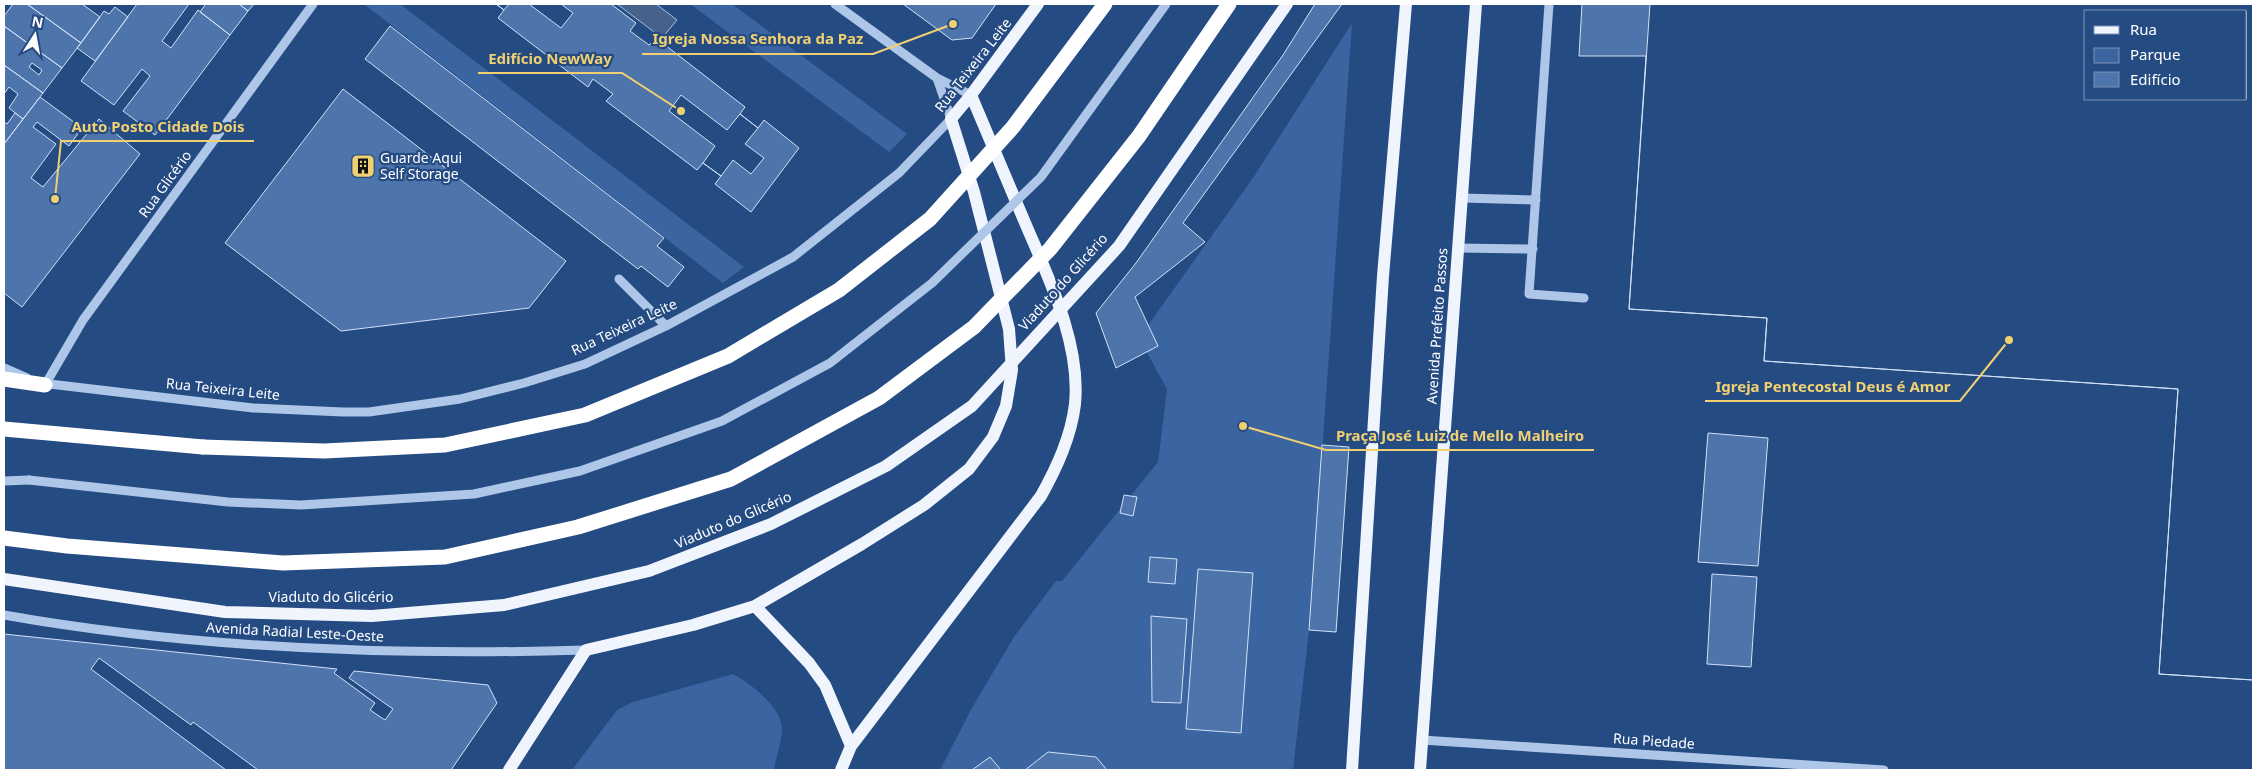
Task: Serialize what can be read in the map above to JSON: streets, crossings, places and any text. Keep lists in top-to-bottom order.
{
  "streets": {
    "main road": ["Rua Teixeira Leite", "Viaduto do Glicério", "Avenida Prefeito Passos"],
    "street": ["Rua Glicério", "Avenida Radial Leste-Oeste", "Rua Piedade"]
  },
  "crossings": [
    ["Rua Teixeira Leite", "Rua Glicério"],
    ["Avenida Prefeito Passos", "Rua Piedade"]
  ],
  "places": {
    "other": [
      "Igreja Nossa Senhora da Paz",
      "Edifício NewWay",
      "Auto Posto Cidade Dois",
      "Igreja Pentecostal Deus é Amor",
      "Praça José Luiz de Mello Malheiro"
    ],
    "building": ["Guarde Aqui Self Storage"]
  },
  "legend": ["Rua", "Parque", "Edifício"],
  "north": "top"
}
